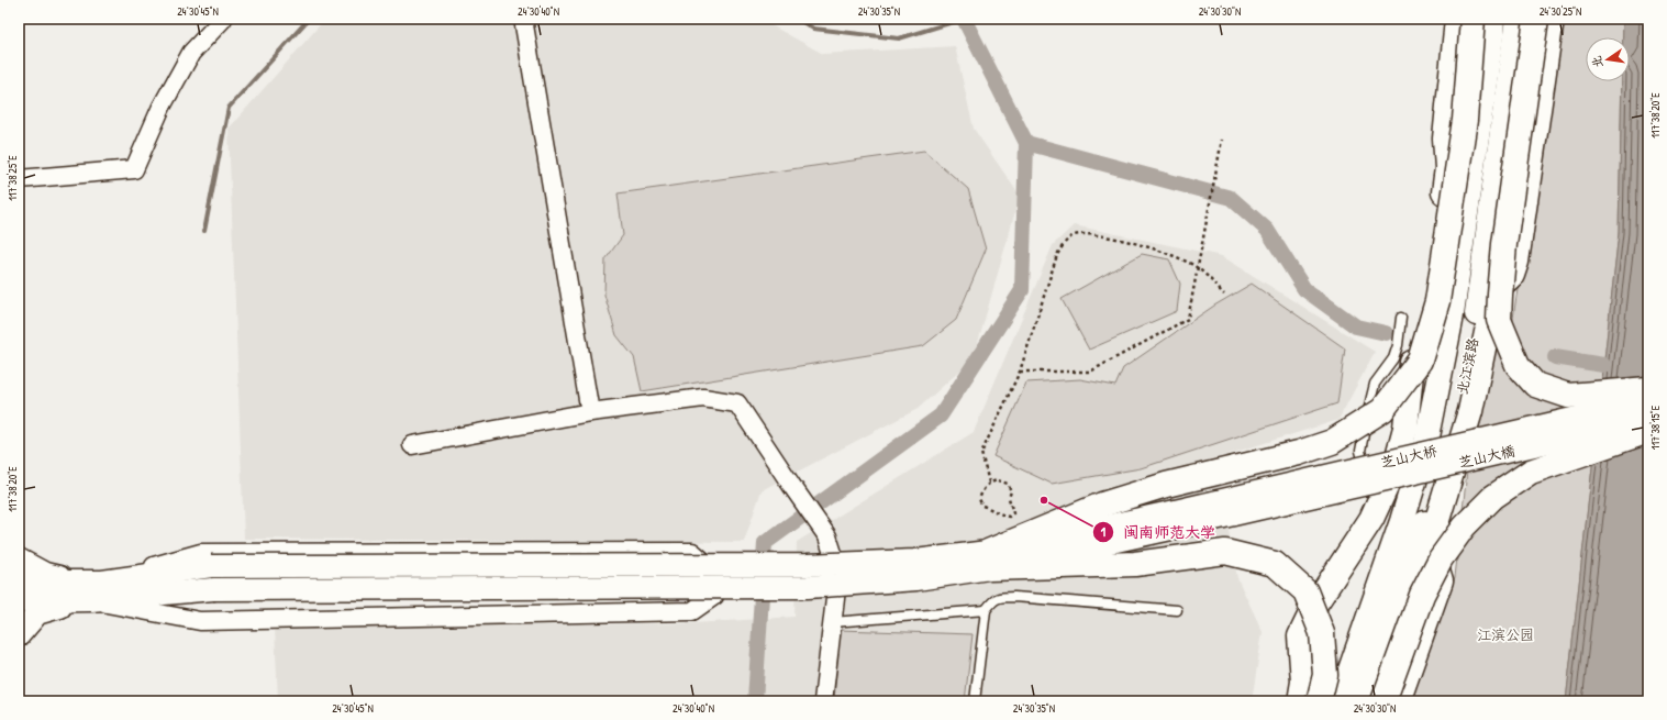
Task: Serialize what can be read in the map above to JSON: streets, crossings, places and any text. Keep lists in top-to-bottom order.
{
  "streets": {
    "main road": ["北江滨路"],
    "street": ["芝山大桥", "芝山大橋"]
  },
  "crossings": [
    ["芝山大桥", "芝山大橋"]
  ],
  "parks": ["江滨公园"],
  "places": ["闽南师范大学"],
  "north": "left",
  "coordinates": [
    "24°30'45\"N",
    "24°30'40\"N",
    "24°30'35\"N",
    "24°30'30\"N",
    "24°30'25\"N",
    "117°38'20\"E",
    "117°38'25\"E",
    "117°38'15\"E"
  ]
}
